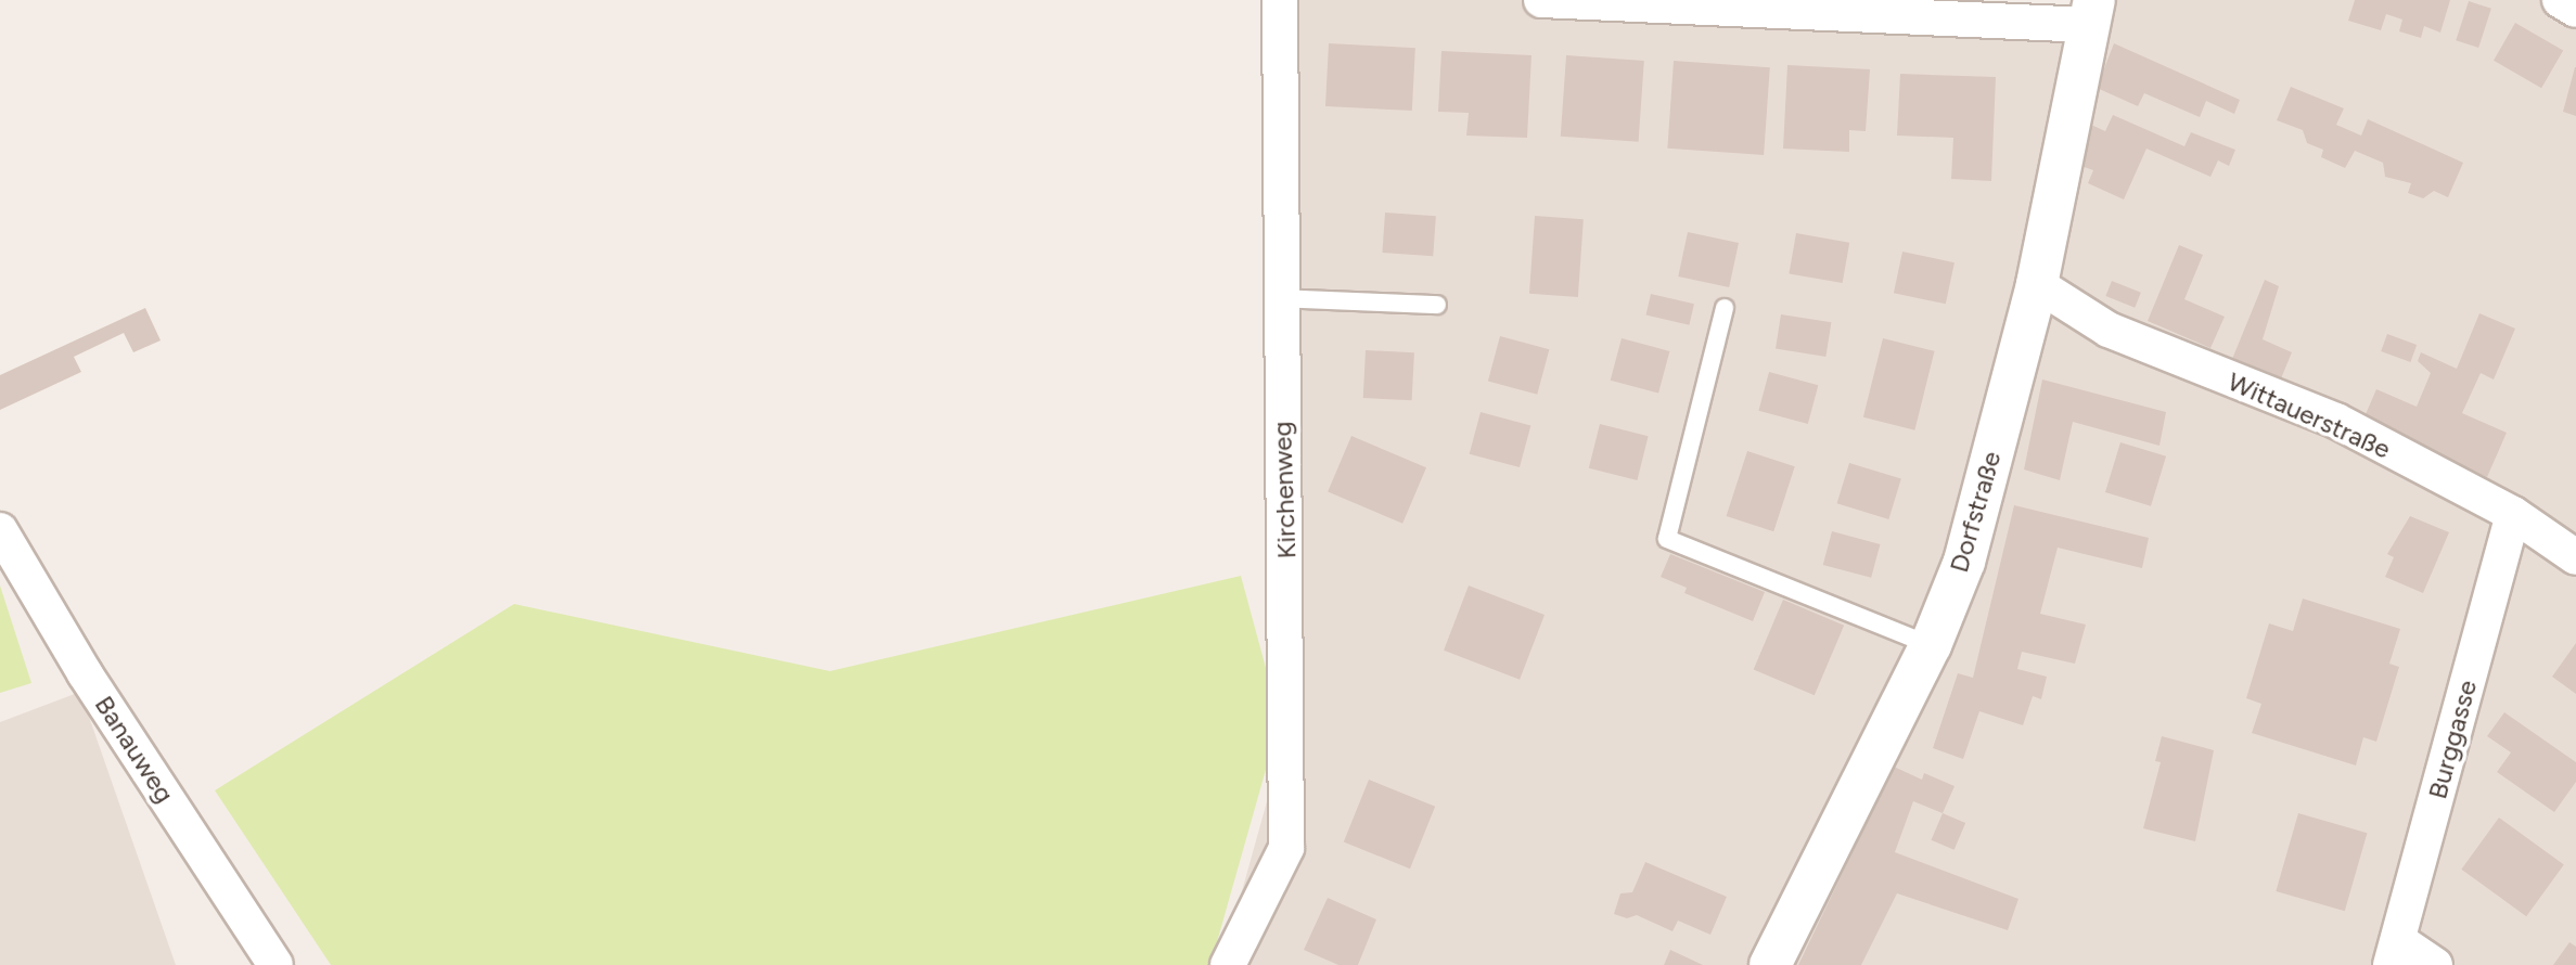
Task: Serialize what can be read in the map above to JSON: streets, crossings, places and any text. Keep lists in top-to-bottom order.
{
  "streets": {
    "street": [
      "Wittauerstraße",
      "Kirchenweg",
      "Dorfstraße",
      "Burggasse",
      "Banauweg"
    ]
  },
  "crossings": [
    ["Wittauerstraße", "Dorfstraße"],
    ["Wittauerstraße", "Burggasse"]
  ]
}
